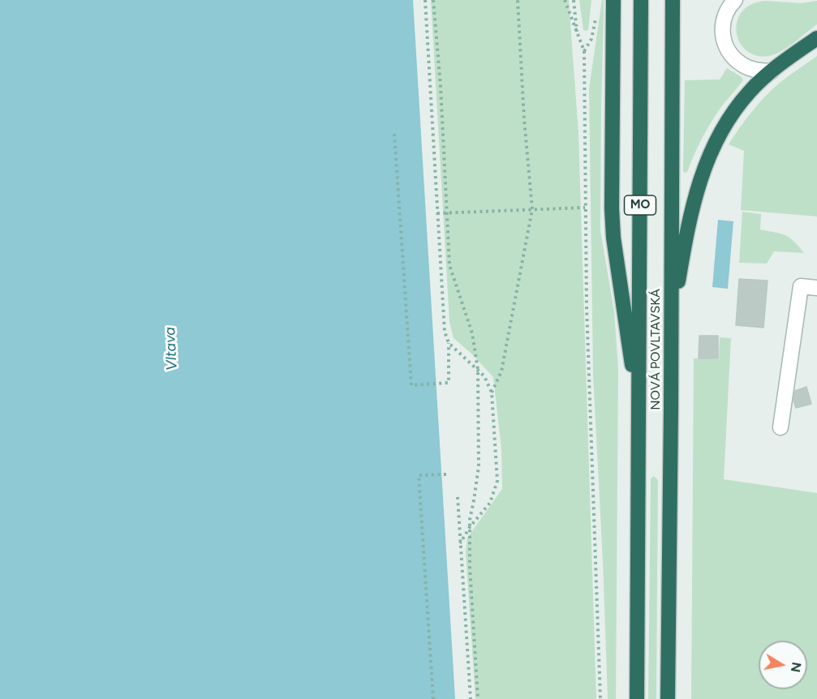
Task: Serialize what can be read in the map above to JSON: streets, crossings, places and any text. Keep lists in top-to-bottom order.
{
  "streets": {
    "highway": ["MO", "NOVÁ POVLTAVSKÁ"]
  },
  "water": ["Vltava"],
  "north": "right"
}
